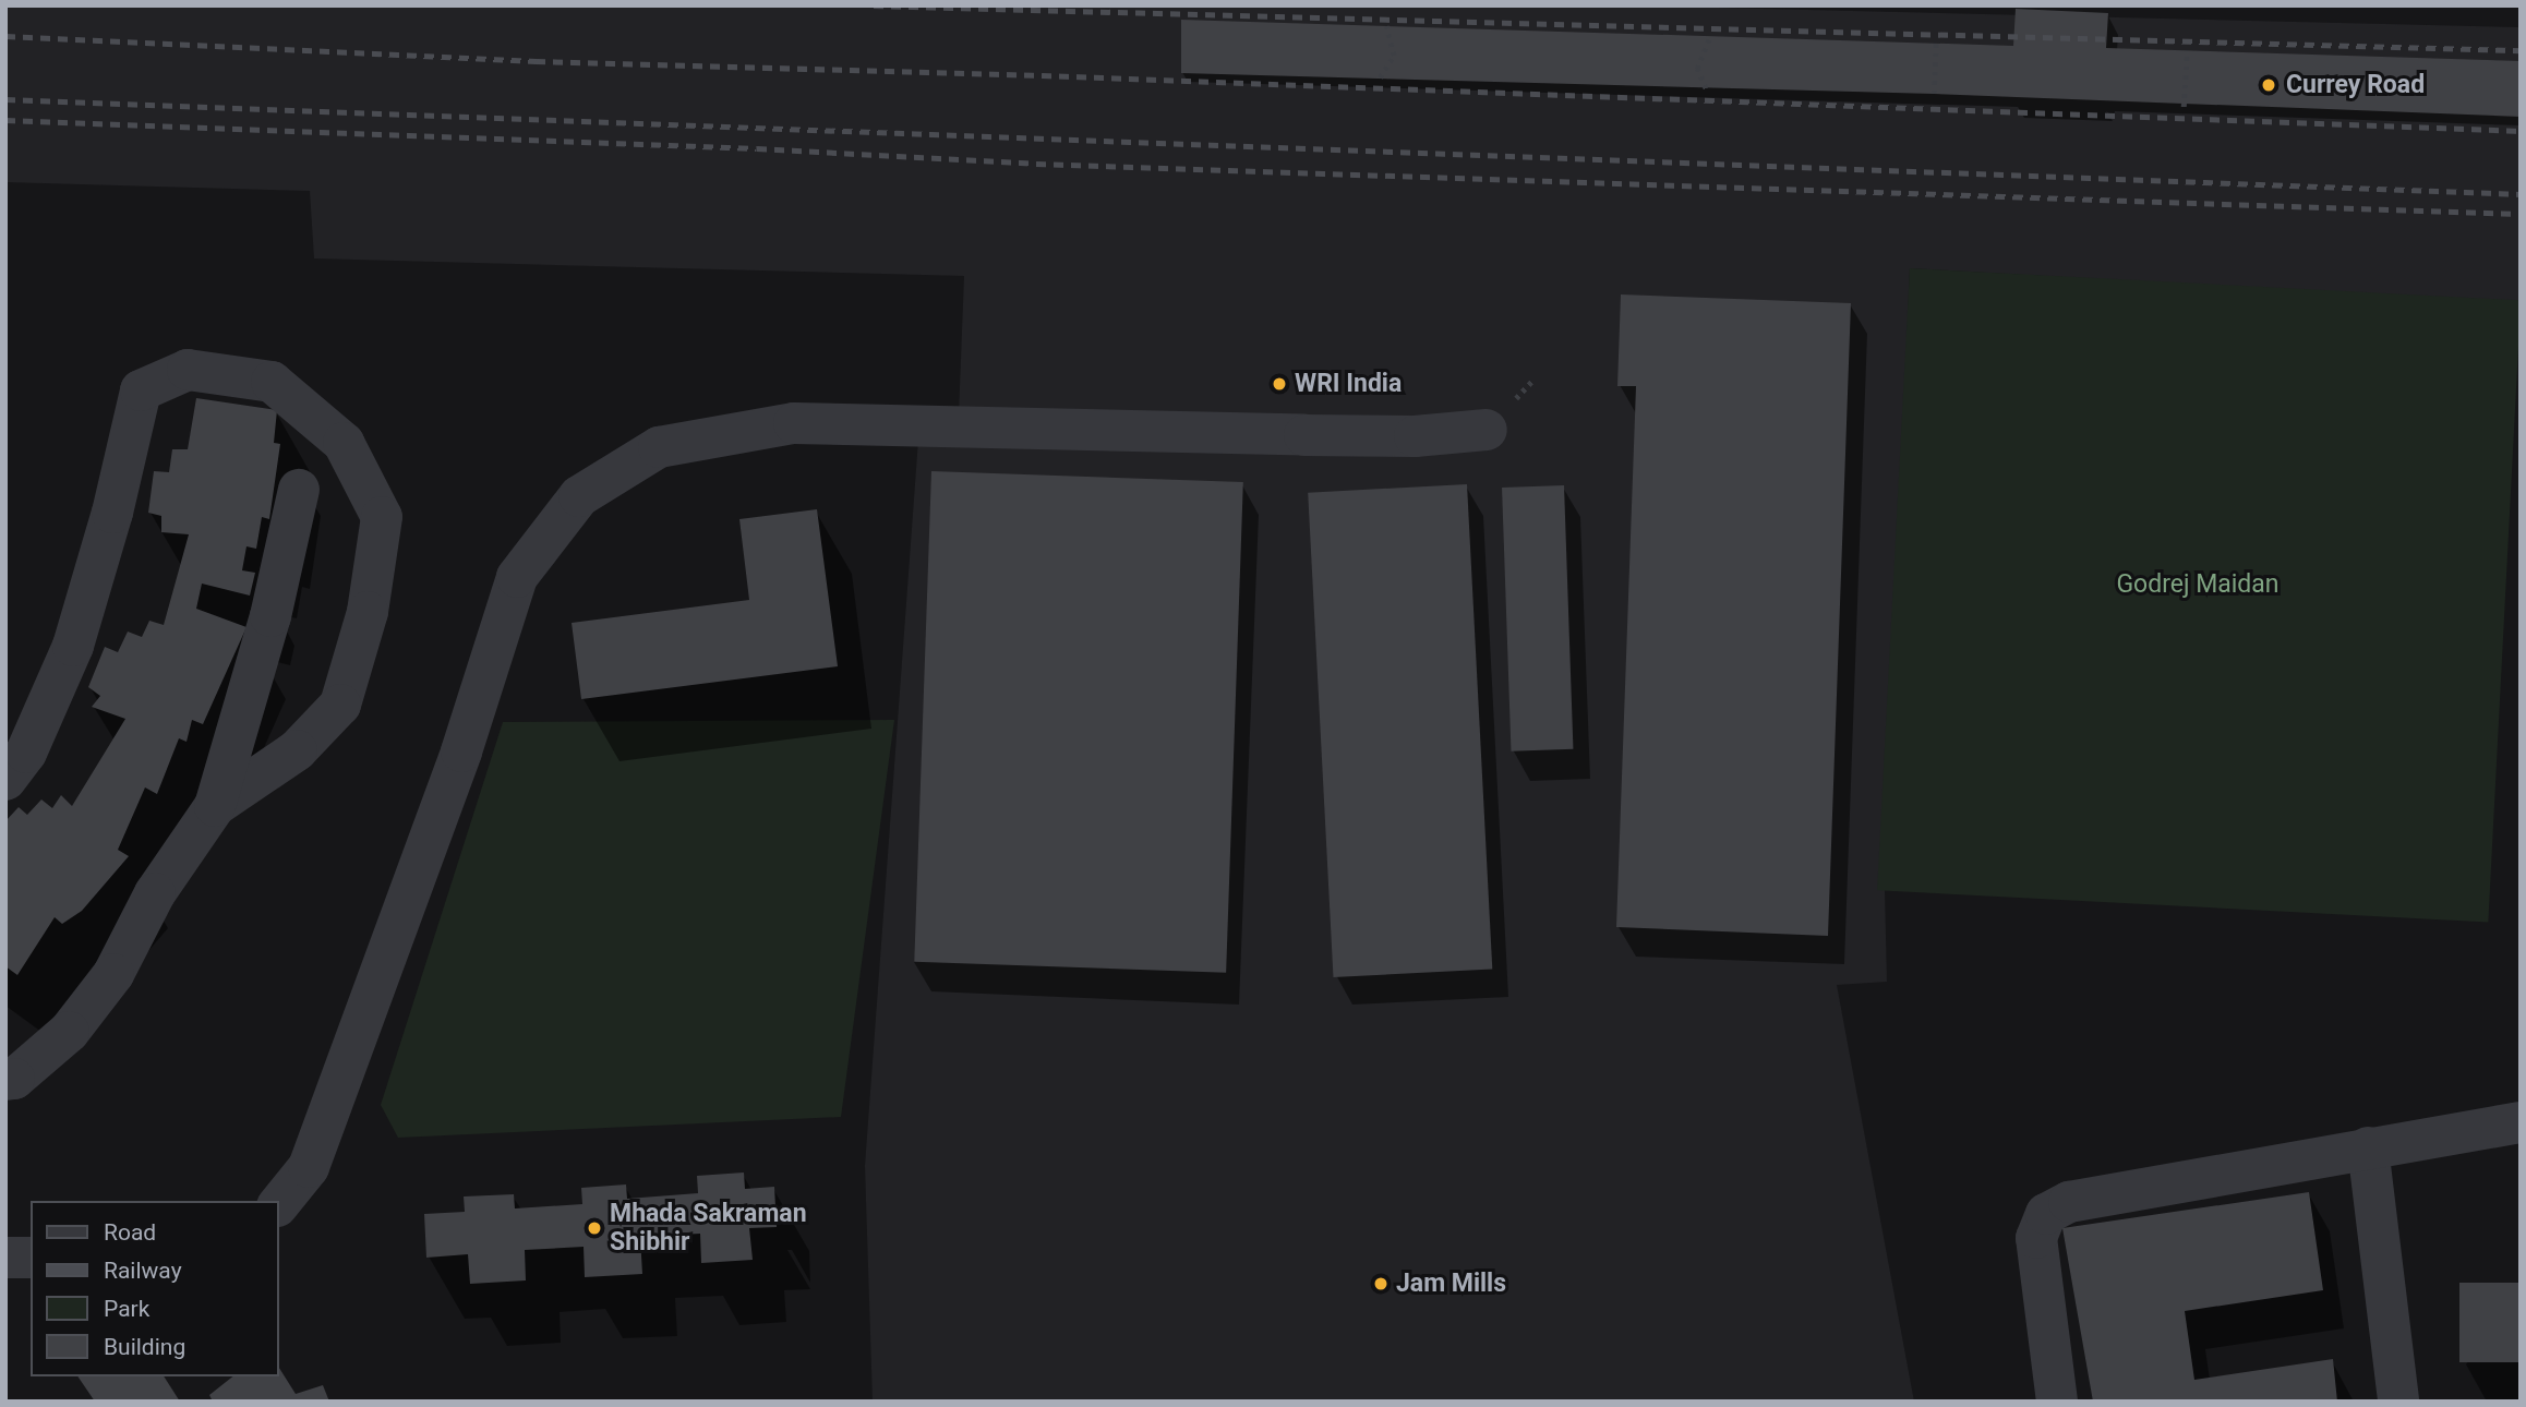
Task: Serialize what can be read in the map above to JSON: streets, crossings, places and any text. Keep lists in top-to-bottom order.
{
  "parks": ["Godrej Maidan"],
  "places": [
    "Currey Road",
    "WRI India",
    "Mhada Sakraman Shibhir",
    "Jam Mills"
  ],
  "legend": [
    "Road",
    "Railway",
    "Park",
    "Building"
  ]
}
